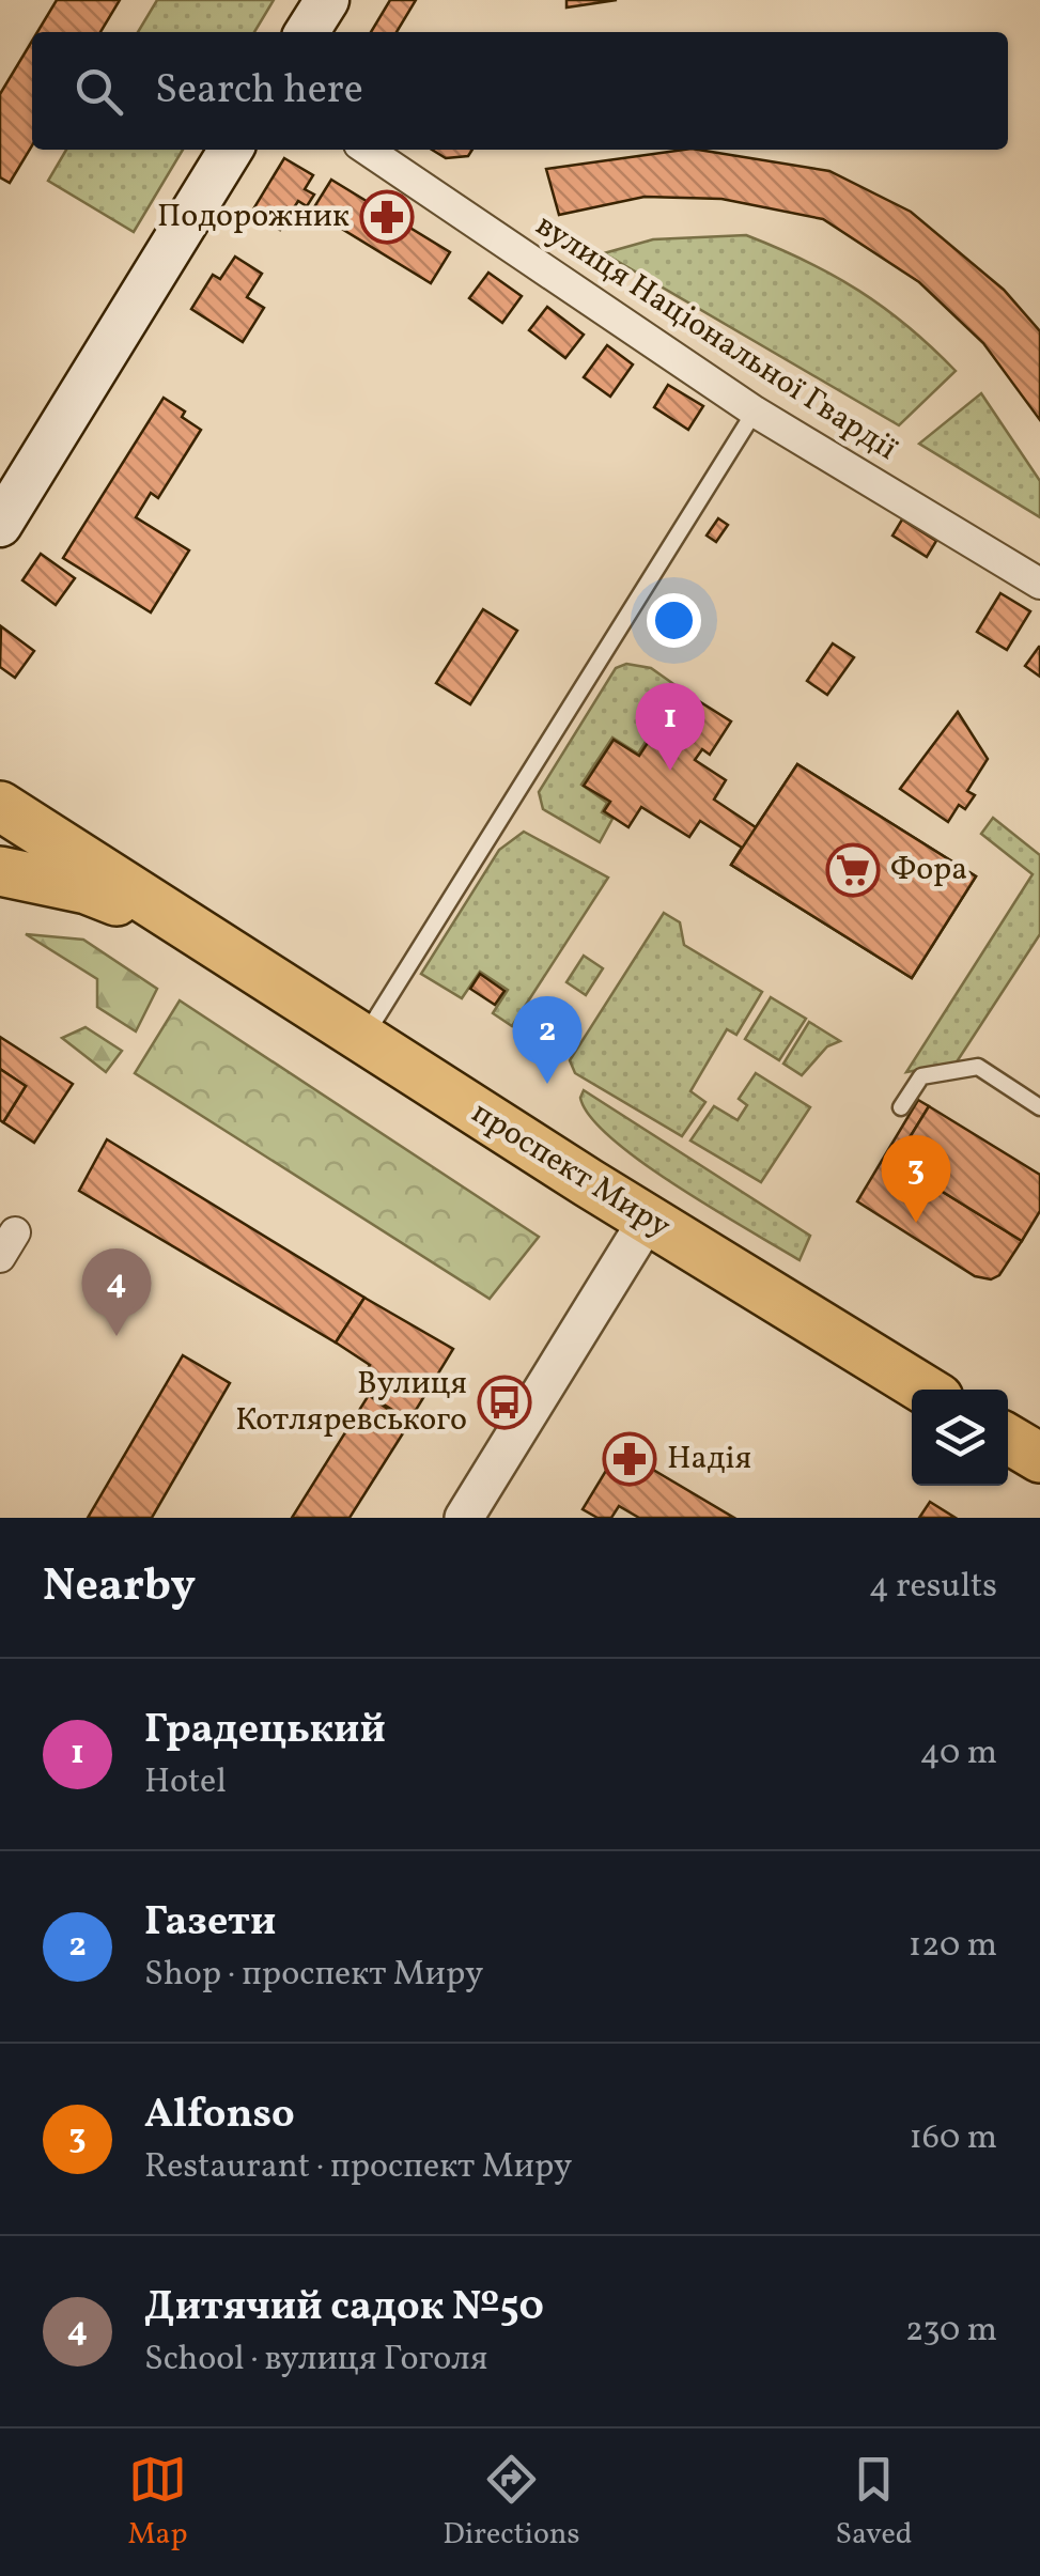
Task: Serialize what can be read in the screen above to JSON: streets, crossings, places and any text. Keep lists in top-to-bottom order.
{
  "streets": {
    "main road": ["проспект Миру"],
    "street": ["вулиця Національної Гвардії"]
  },
  "places": {
    "pharmacy": ["Подорожник", "Надія"],
    "supermarket": ["Фора"],
    "bus stop": ["Вулиця Котляревського"]
  },
  "page": {
    "search": "Search here",
    "pins": [
      "1",
      "2",
      "3",
      "4"
    ],
    "heading": ["Nearby", "4 results"],
    "list": [
      {
        "mark": "1",
        "name": "Градецький",
        "note": "Hotel",
        "value": "40 m"
      },
      {
        "mark": "2",
        "name": "Газети",
        "note": "Shop · проспект Миру",
        "value": "120 m"
      },
      {
        "mark": "3",
        "name": "Alfonso",
        "note": "Restaurant · проспект Миру",
        "value": "160 m"
      },
      {
        "mark": "4",
        "name": "Дитячий садок №50",
        "note": "School · вулиця Гоголя",
        "value": "230 m"
      }
    ],
    "nav": ["Map", "Directions", "Saved"]
  }
}
